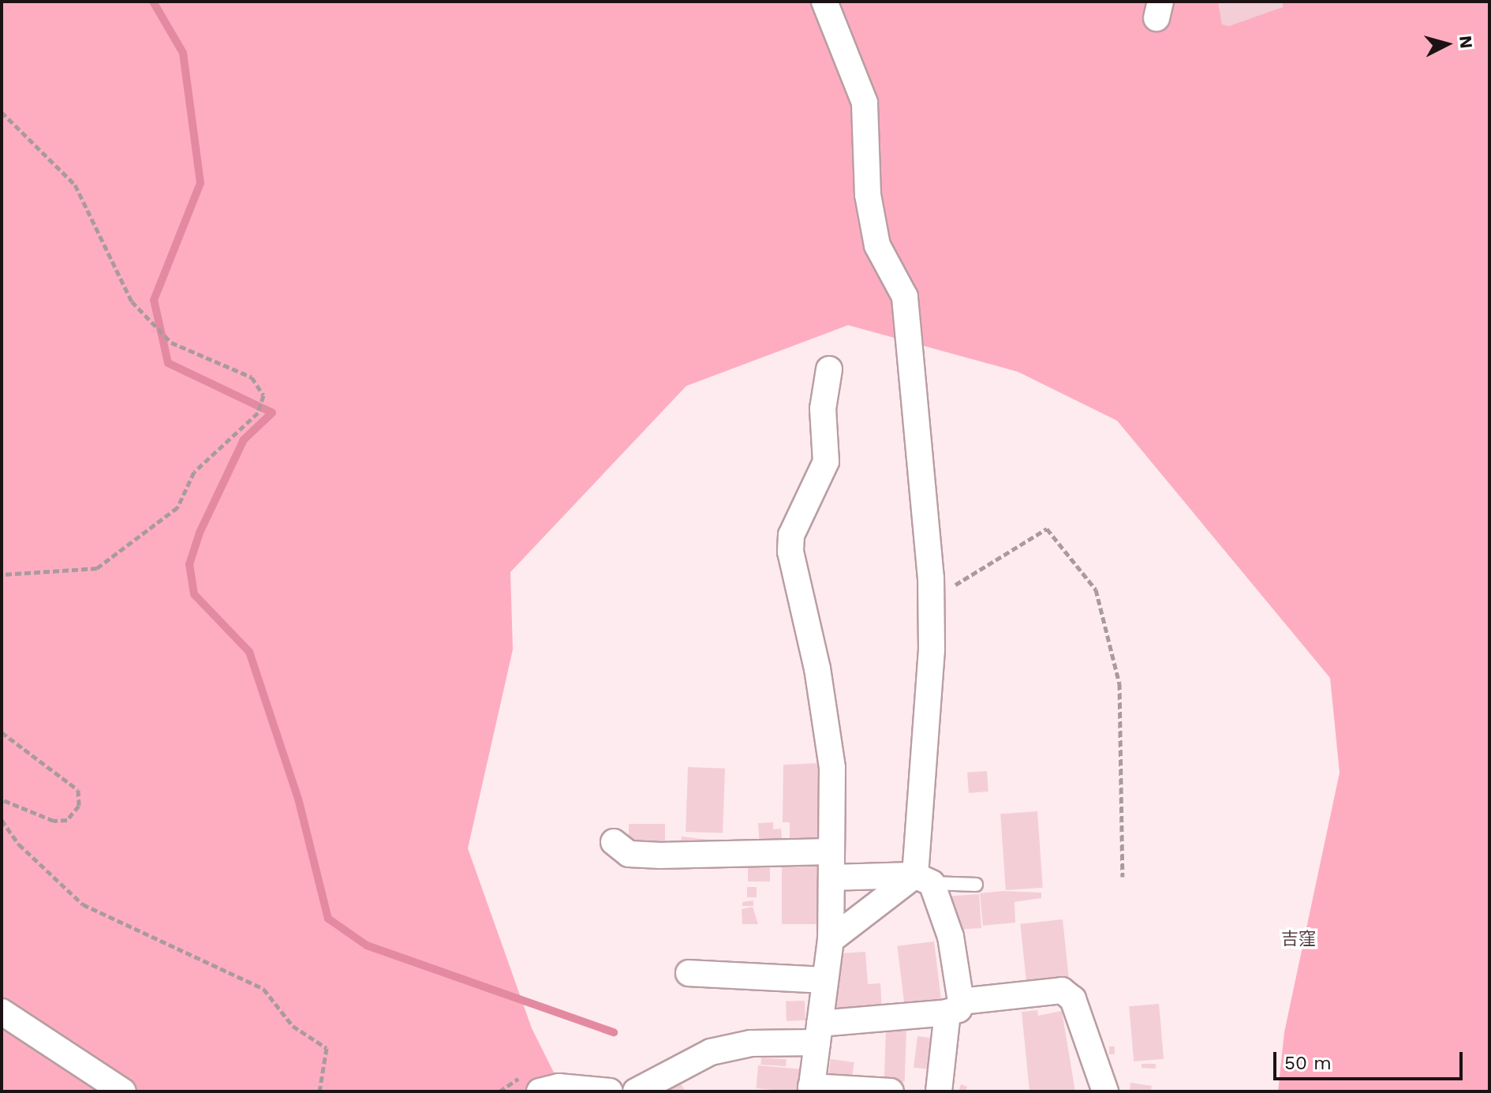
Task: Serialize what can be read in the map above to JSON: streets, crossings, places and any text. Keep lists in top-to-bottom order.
{
  "districts": ["吉窪"],
  "scale_bar": "50 m",
  "north": "right"
}
